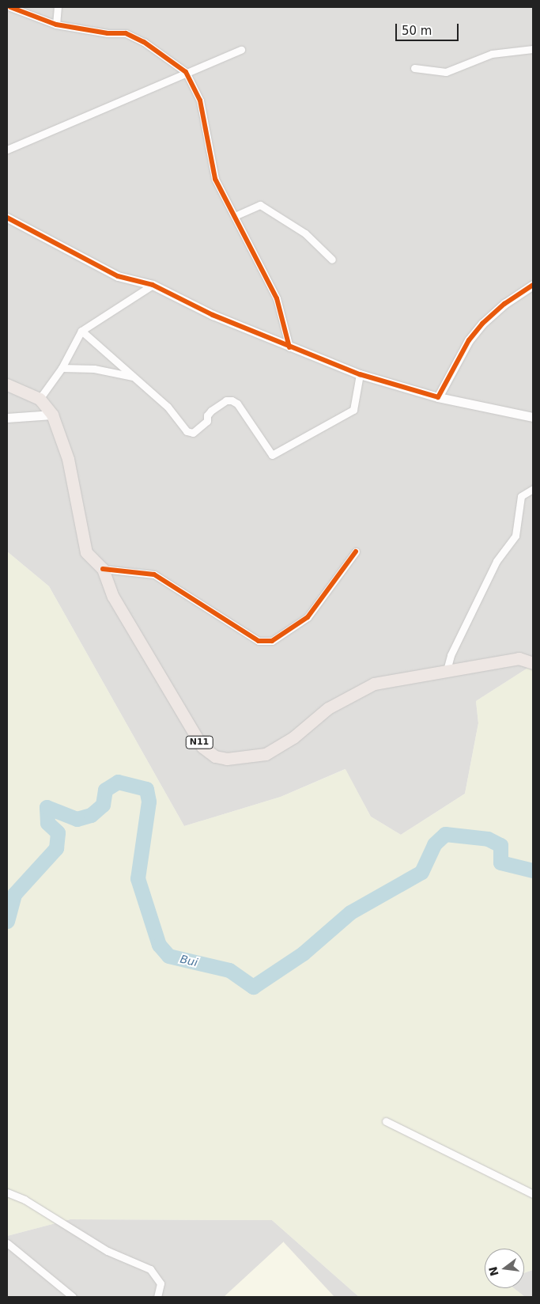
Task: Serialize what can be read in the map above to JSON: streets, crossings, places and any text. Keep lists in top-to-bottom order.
{
  "streets": {
    "highway": ["N11"]
  },
  "water": ["Bui"],
  "scale_bar": "50 m",
  "north": "left"
}
